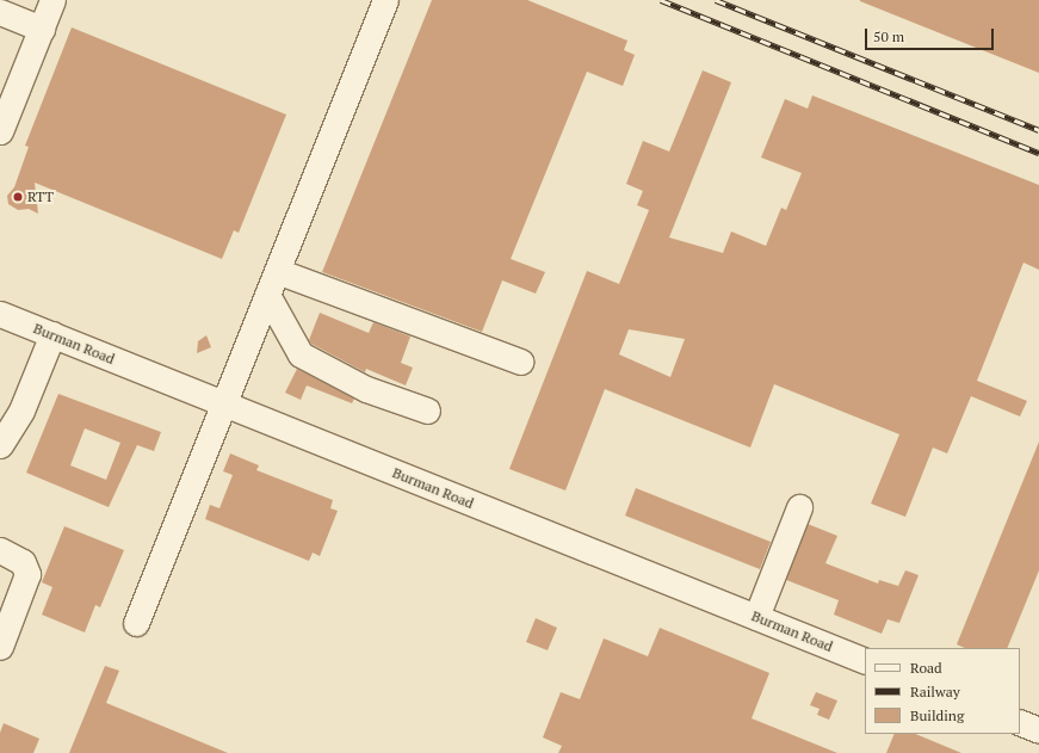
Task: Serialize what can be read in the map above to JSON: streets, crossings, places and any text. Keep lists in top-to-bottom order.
{
  "streets": {
    "street": ["Burman Road"]
  },
  "places": ["RTT"],
  "legend": ["Road", "Railway", "Building"],
  "scale_bar": "50 m"
}
